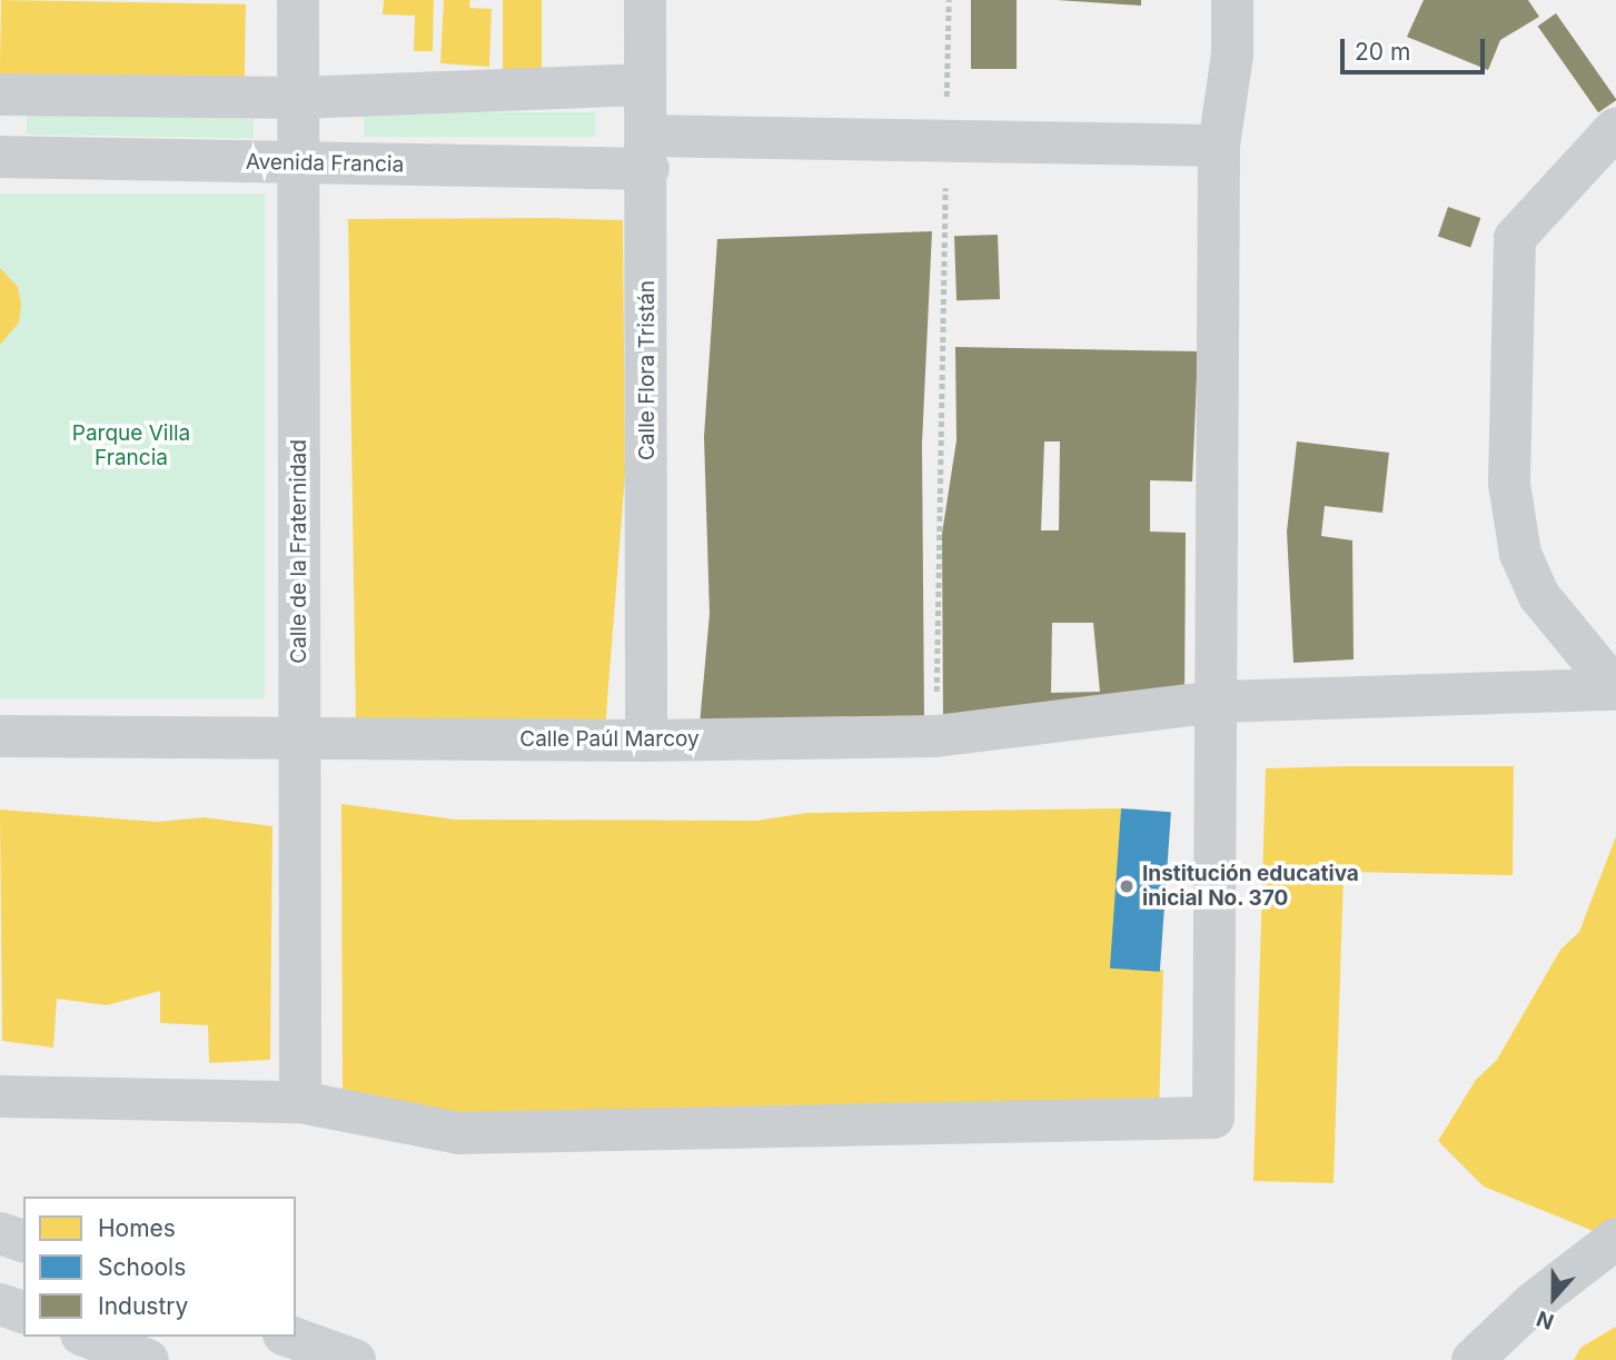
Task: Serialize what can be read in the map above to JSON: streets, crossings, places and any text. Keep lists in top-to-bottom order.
{
  "streets": {
    "street": [
      "Avenida Francia",
      "Calle Flora Tristán",
      "Calle de la Fraternidad",
      "Calle Paúl Marcoy"
    ]
  },
  "crossings": [
    ["Avenida Francia", "Calle Flora Tristán"],
    ["Avenida Francia", "Calle de la Fraternidad"],
    ["Calle Flora Tristán", "Calle Paúl Marcoy"],
    ["Calle de la Fraternidad", "Calle Paúl Marcoy"]
  ],
  "parks": ["Parque Villa Francia"],
  "places": ["Institución educativa inicial No. 370"],
  "legend": ["Homes", "Schools", "Industry"],
  "scale_bar": "20 m",
  "north": "bottom"
}
